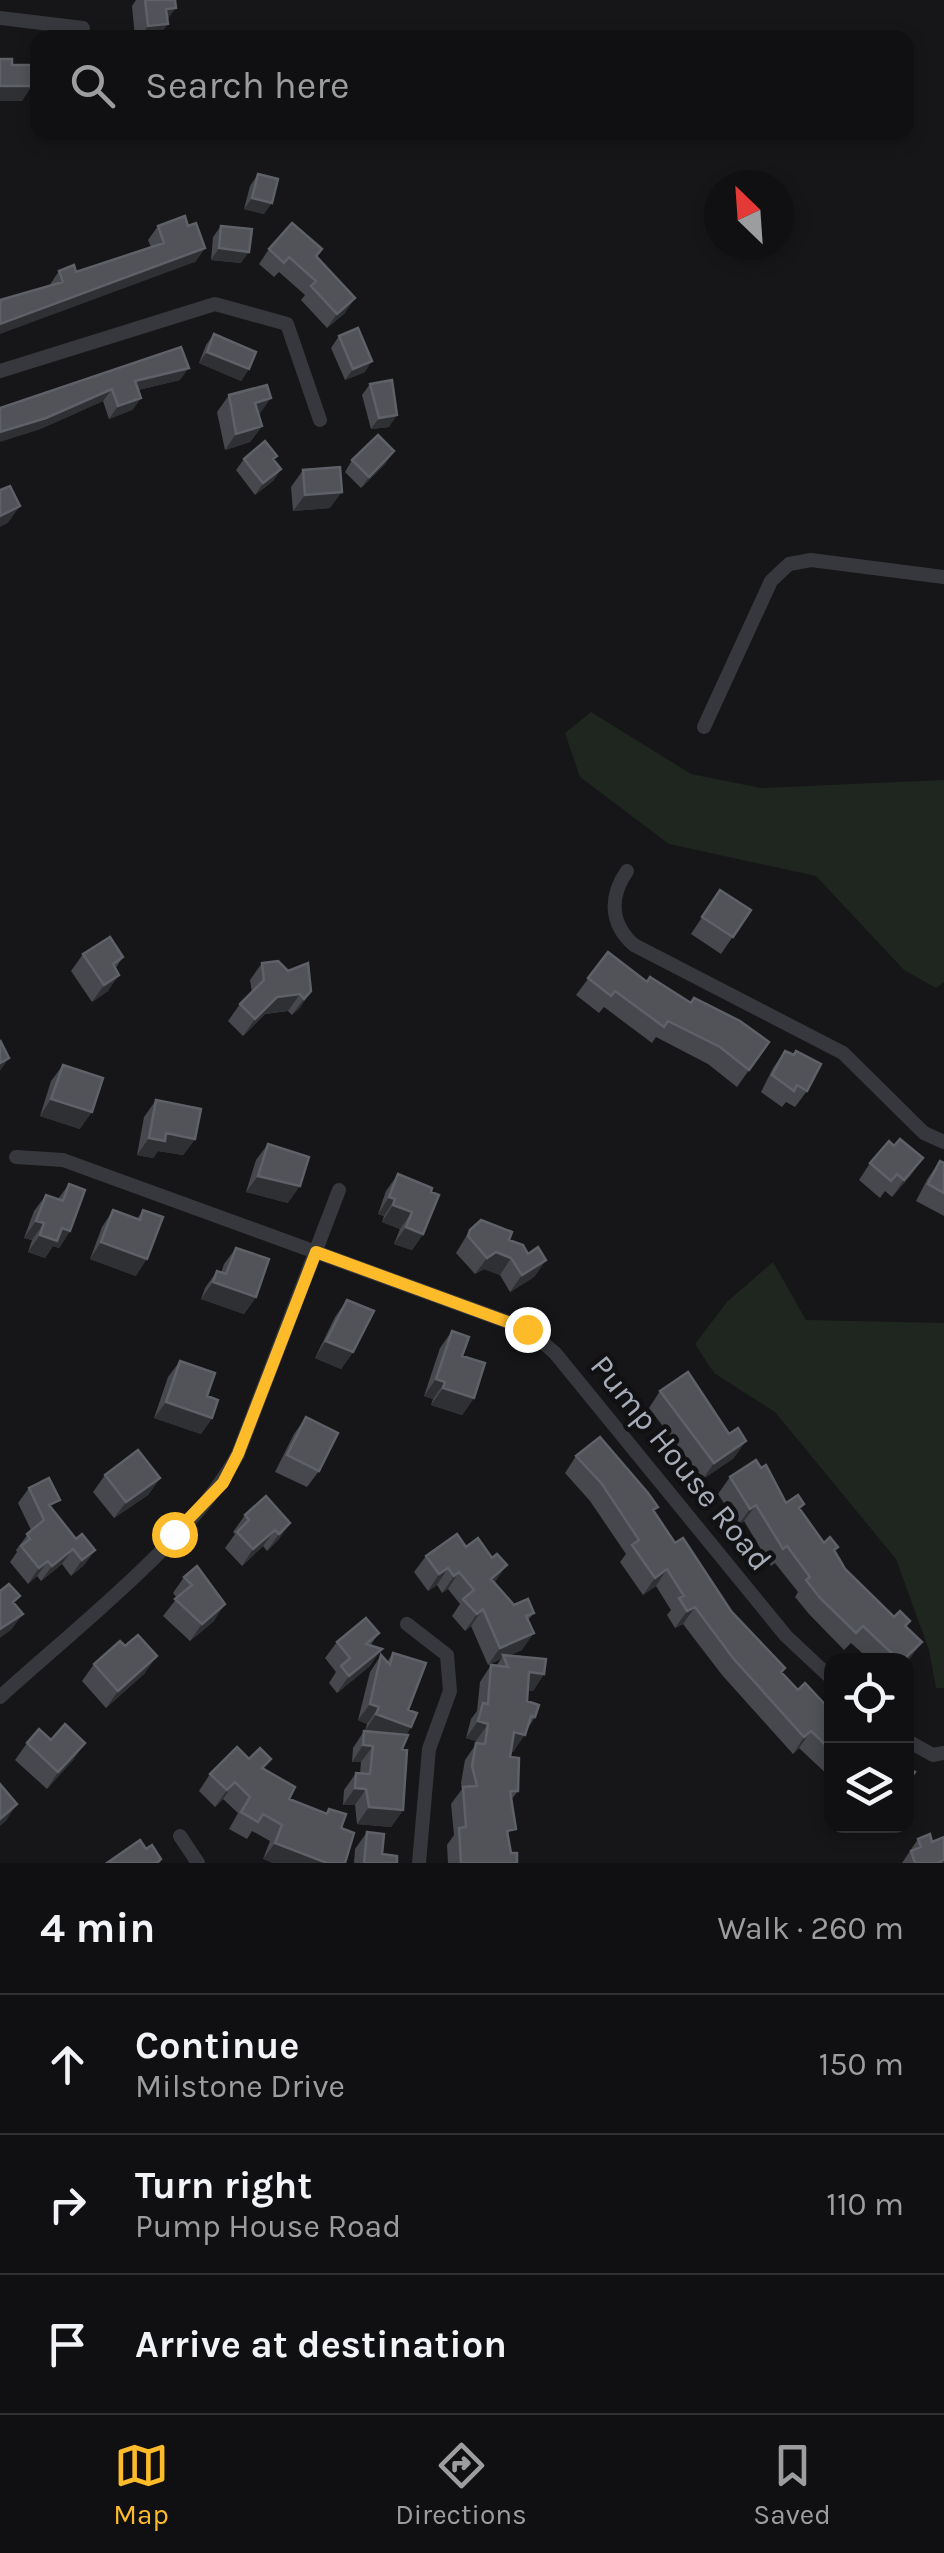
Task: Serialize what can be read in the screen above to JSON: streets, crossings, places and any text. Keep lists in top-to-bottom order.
{
  "streets": {
    "street": ["Pump House Road"]
  },
  "north": "top left",
  "page": {
    "search": "Search here",
    "heading": ["4 min", "Walk · 260 m"],
    "list": [
      ["Continue", "Milstone Drive", "150 m"],
      ["Turn right", "Pump House Road", "110 m"],
      "Arrive at destination"
    ],
    "nav": ["Map", "Directions", "Saved"]
  }
}
